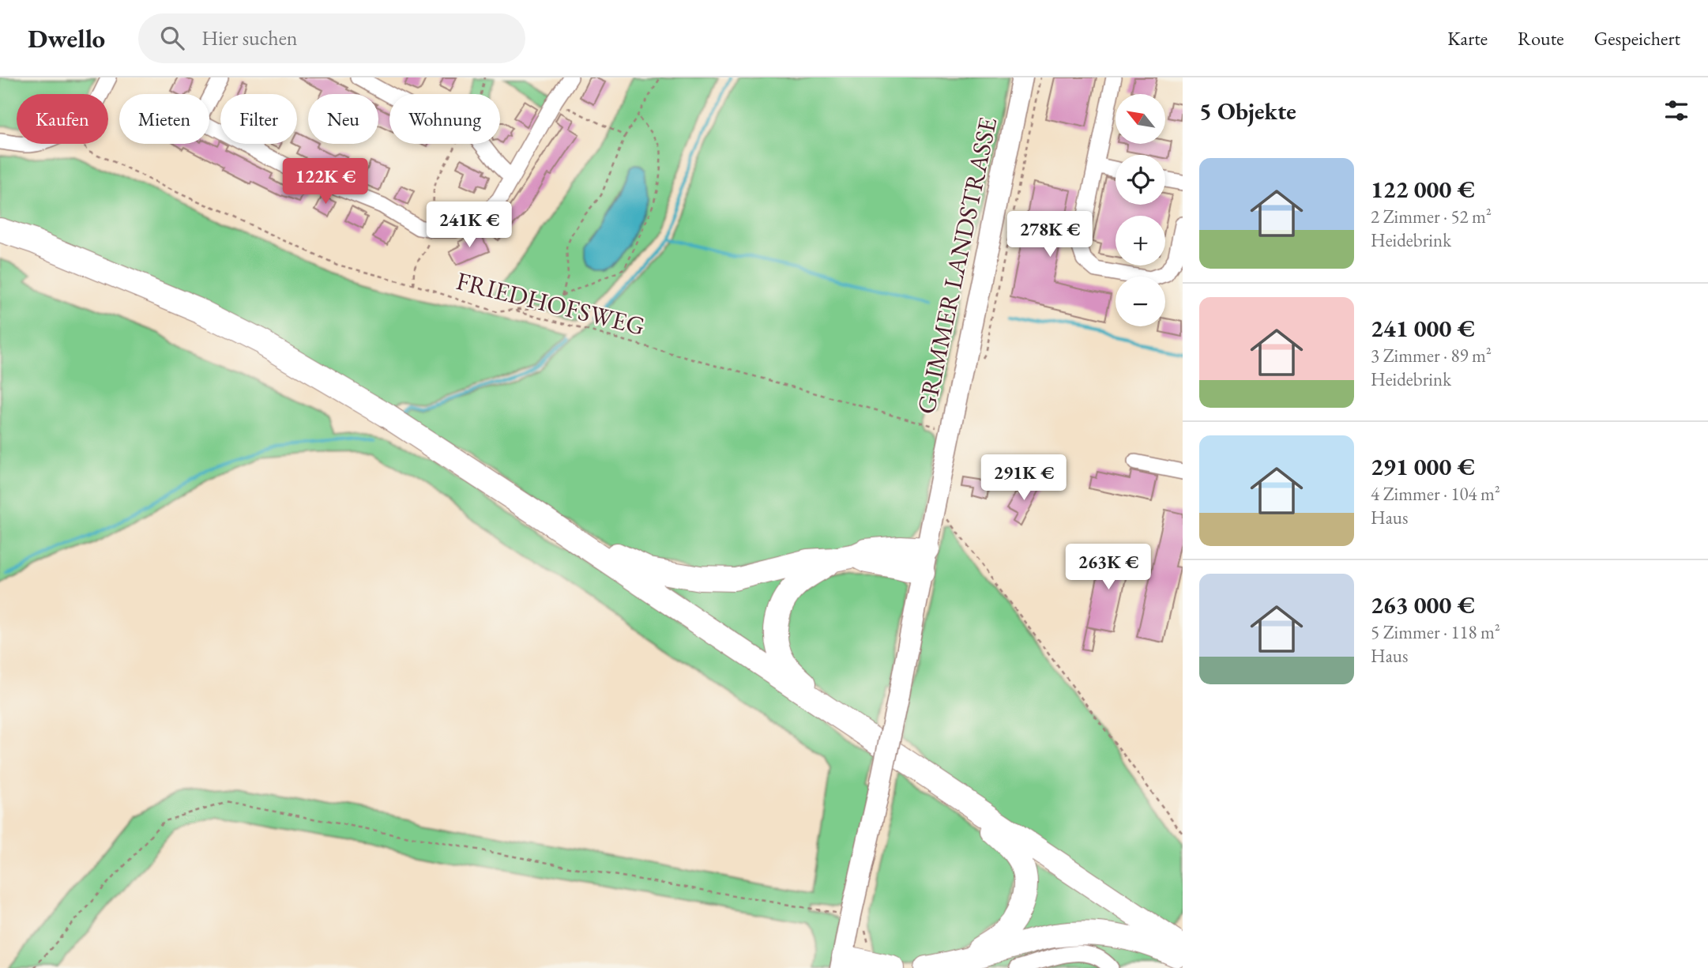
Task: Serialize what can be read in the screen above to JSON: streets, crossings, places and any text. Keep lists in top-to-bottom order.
{
  "streets": {
    "main road": ["GRIMMER LANDSTRASSE"],
    "path": ["FRIEDHOFSWEG"]
  },
  "crossings": [
    ["GRIMMER LANDSTRASSE", "FRIEDHOFSWEG"]
  ],
  "north": "top left",
  "page": {
    "header": "Dwello",
    "search": "Hier suchen",
    "nav": ["Karte", "Route", "Gespeichert"],
    "heading": "5 Objekte",
    "map_buttons": ["+", "−"],
    "chip": [
      "Kaufen",
      "Mieten",
      "Filter",
      "Neu",
      "Wohnung"
    ],
    "list": [
      {
        "name": "122 000 €",
        "note": "2 Zimmer · 52 m² · Heidebrink"
      },
      {
        "name": "241 000 €",
        "note": "3 Zimmer · 89 m² · Heidebrink"
      },
      {
        "name": "291 000 €",
        "note": "4 Zimmer · 104 m² · Haus"
      },
      {
        "name": "263 000 €",
        "note": "5 Zimmer · 118 m² · Haus"
      }
    ],
    "price": [
      "122K €",
      "241K €",
      "278K €",
      "291K €",
      "263K €"
    ]
  }
}
